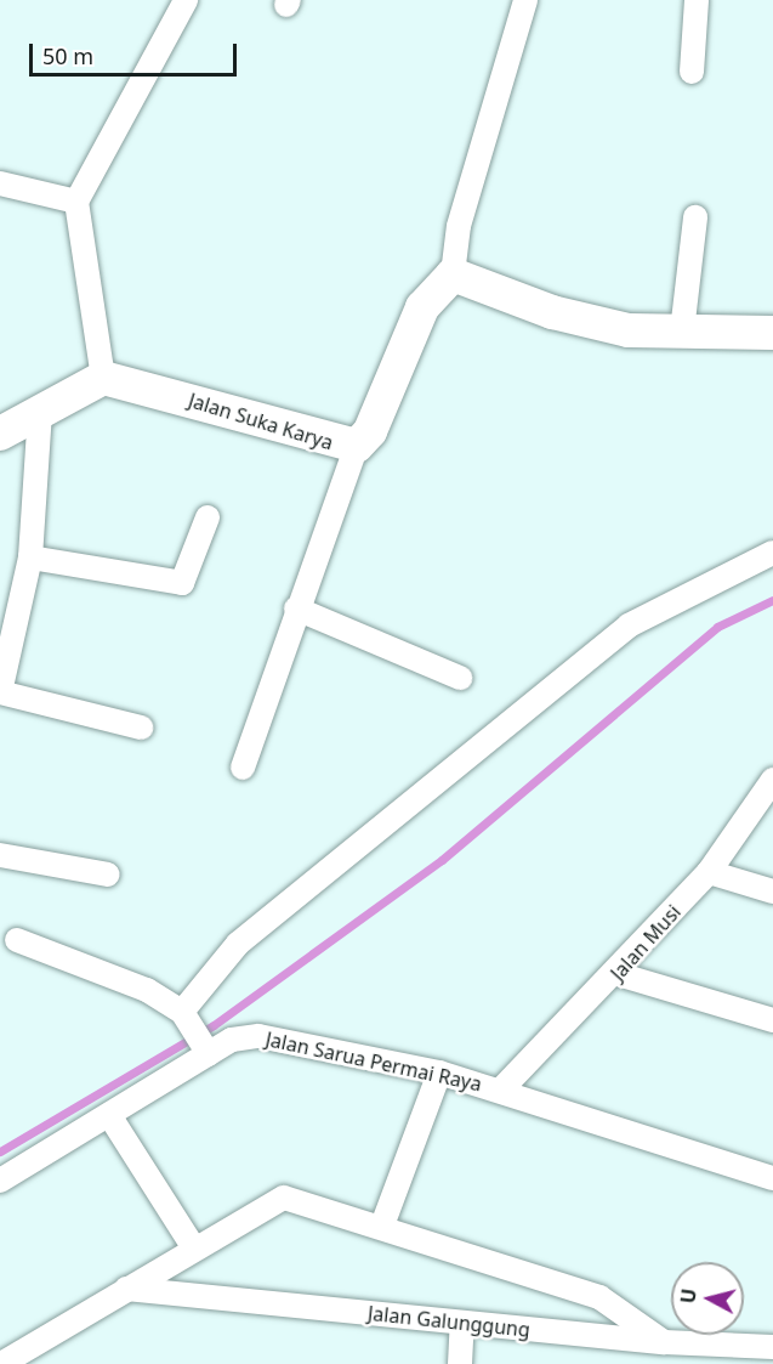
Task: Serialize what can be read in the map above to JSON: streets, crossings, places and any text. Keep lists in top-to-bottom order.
{
  "streets": {
    "street": [
      "Jalan Suka Karya",
      "Jalan Musi",
      "Jalan Sarua Permai Raya",
      "Jalan Galunggung"
    ]
  },
  "crossings": [
    ["Jalan Musi", "Jalan Sarua Permai Raya"]
  ],
  "scale_bar": "50 m",
  "north": "left"
}
